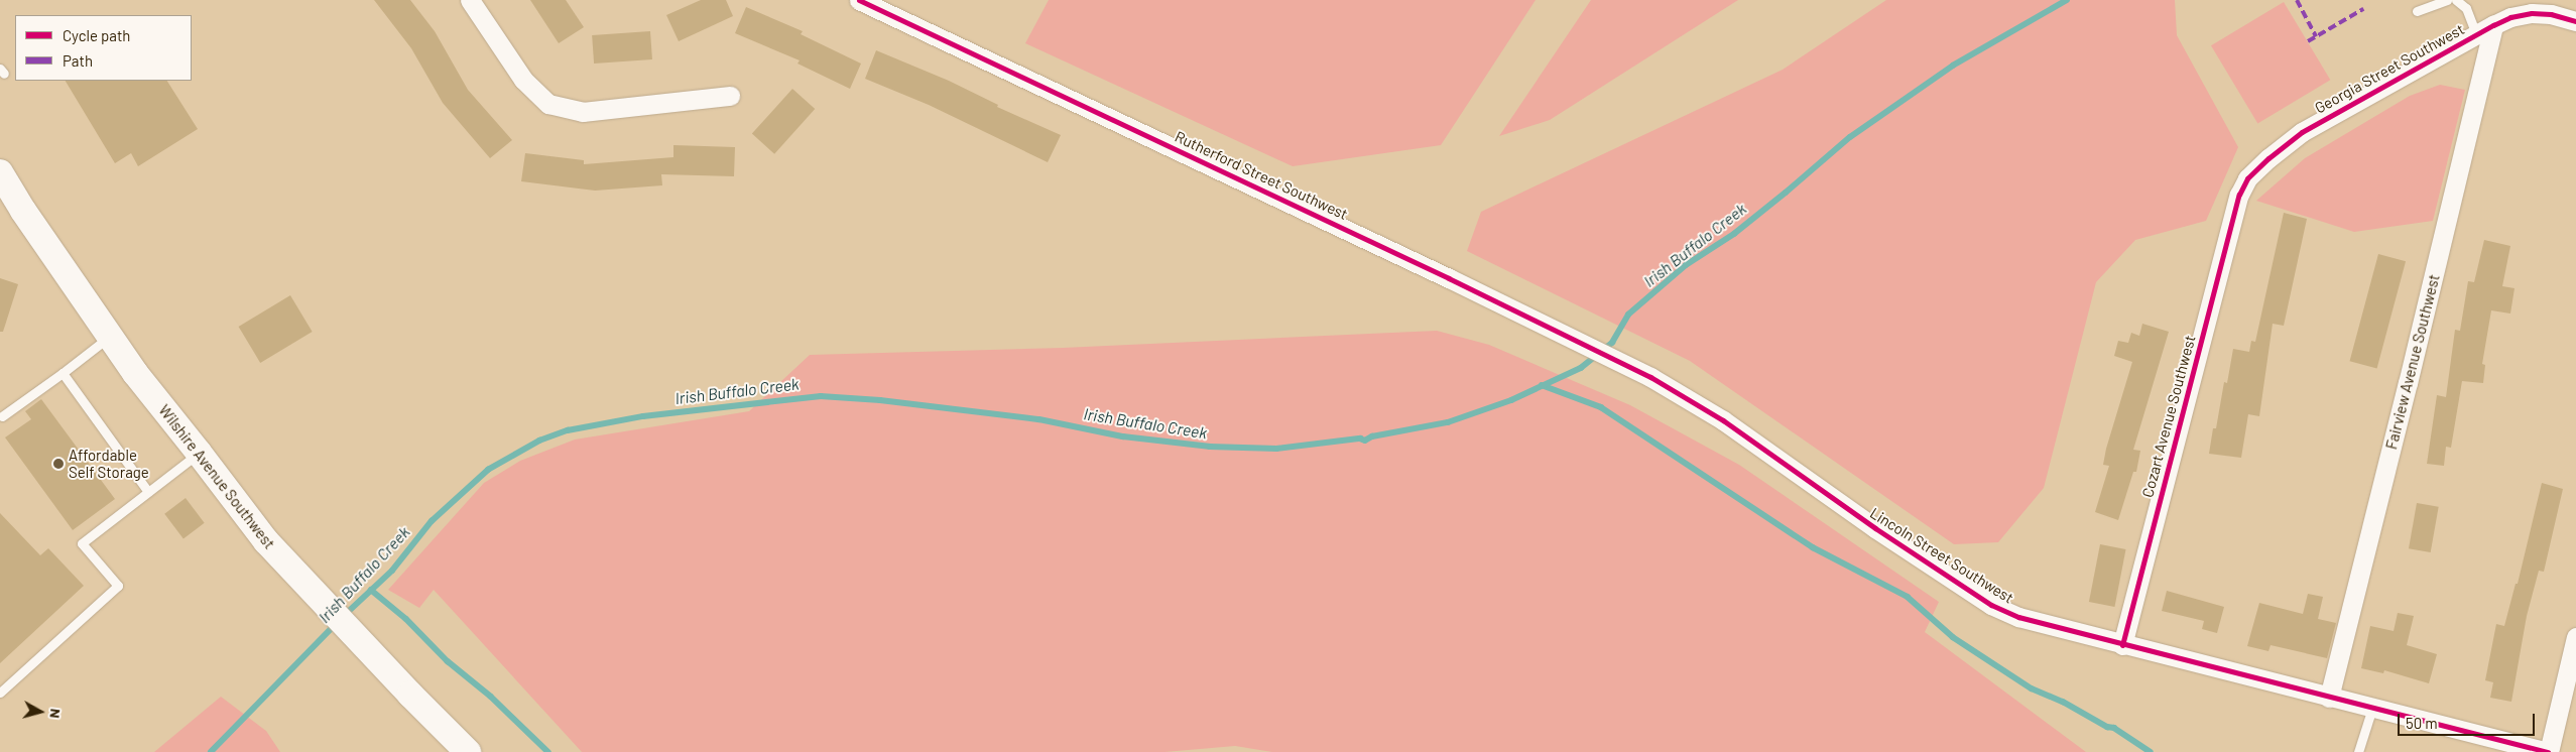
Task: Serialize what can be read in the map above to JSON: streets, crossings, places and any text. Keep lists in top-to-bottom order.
{
  "streets": {
    "street": [
      "Georgia Street Southwest",
      "Rutherford Street Southwest",
      "Fairview Avenue Southwest",
      "Cozart Avenue Southwest",
      "Wilshire Avenue Southwest",
      "Lincoln Street Southwest"
    ]
  },
  "crossings": [
    ["Georgia Street Southwest", "Fairview Avenue Southwest"],
    ["Georgia Street Southwest", "Cozart Avenue Southwest"],
    ["Rutherford Street Southwest", "Lincoln Street Southwest"],
    ["Fairview Avenue Southwest", "Lincoln Street Southwest"],
    ["Cozart Avenue Southwest", "Lincoln Street Southwest"]
  ],
  "water": ["Irish Buffalo Creek"],
  "places": ["Affordable Self Storage"],
  "legend": ["Cycle path", "Path"],
  "scale_bar": "50 m",
  "north": "right"
}
